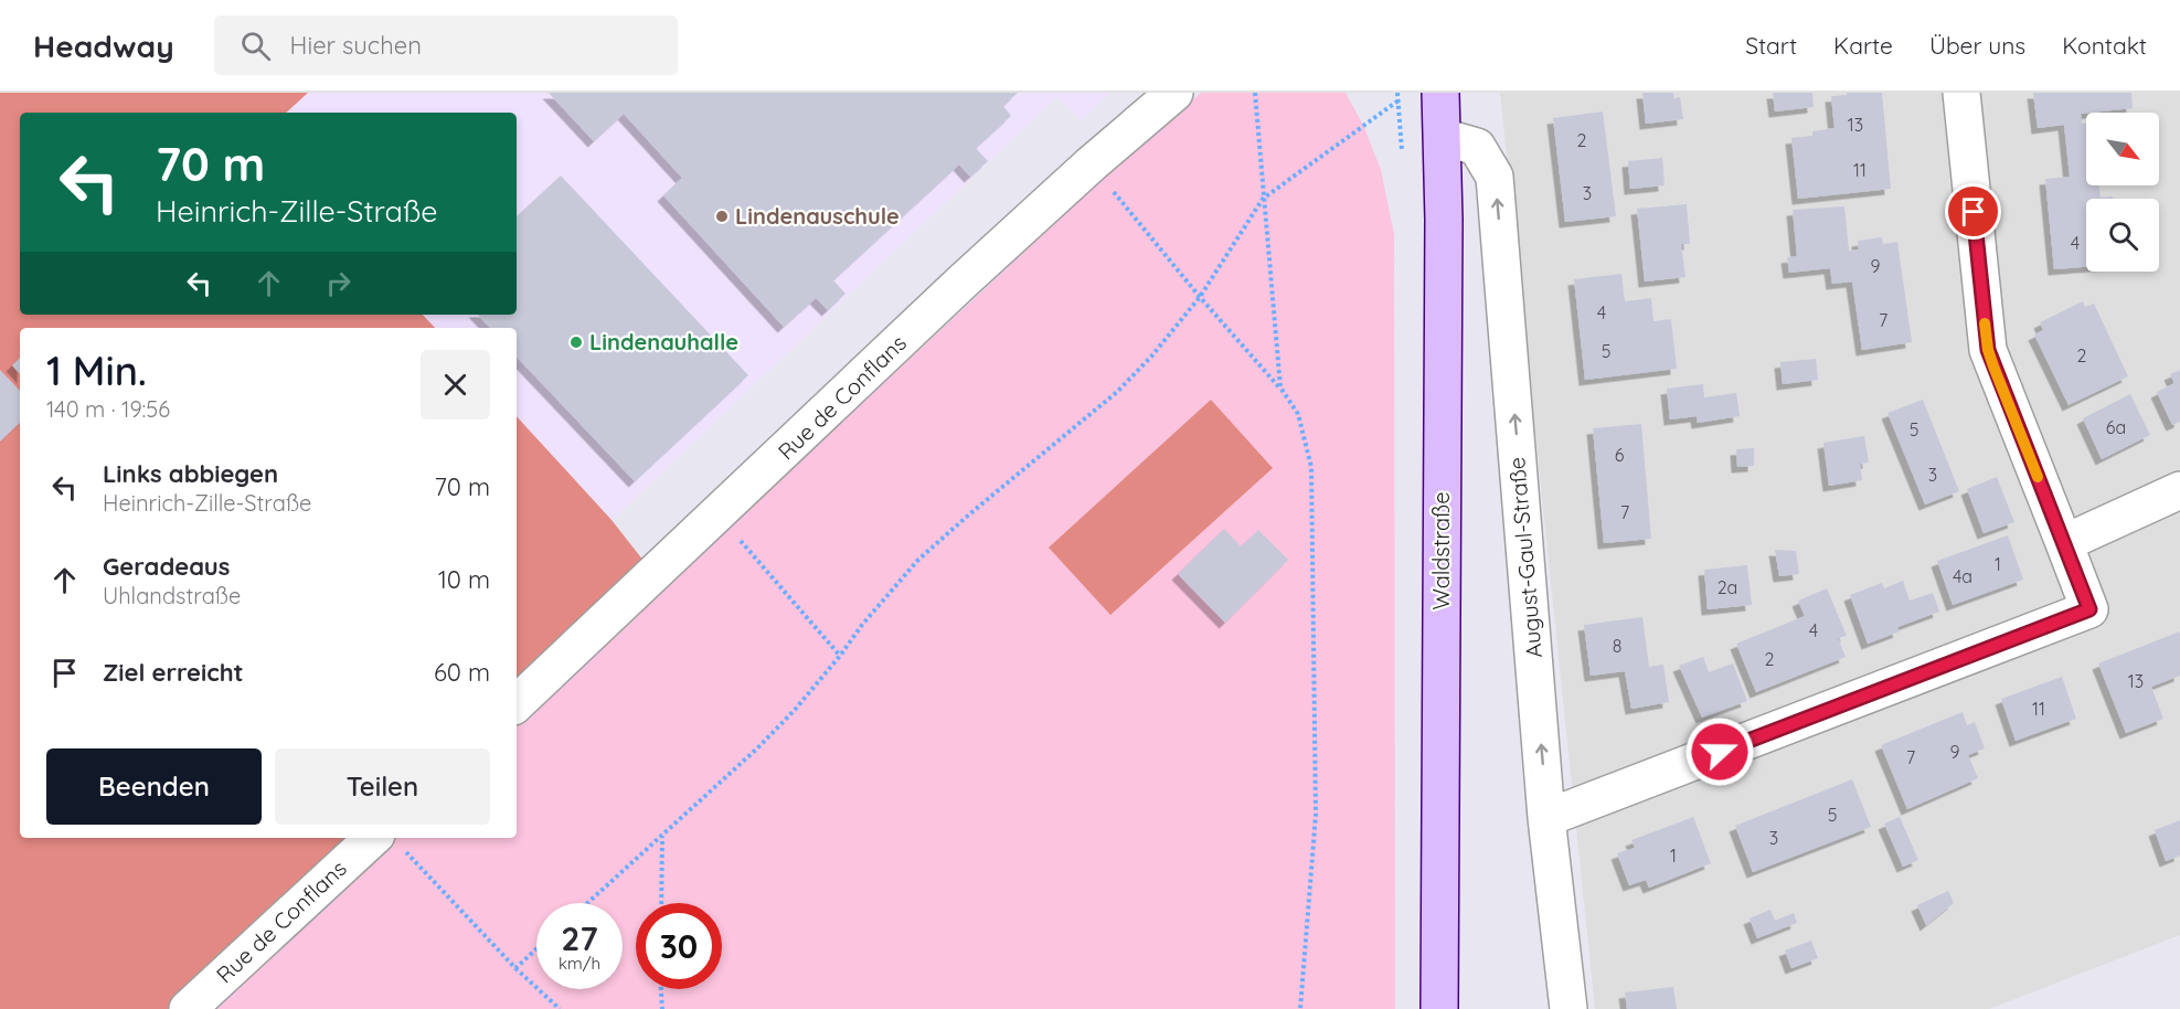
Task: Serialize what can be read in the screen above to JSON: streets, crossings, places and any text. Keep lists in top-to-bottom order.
{
  "streets": {
    "main road": ["Waldstraße"],
    "street": ["Rue de Conflans", "August-Gaul-Straße"]
  },
  "crossings": [
    ["Waldstraße", "August-Gaul-Straße"]
  ],
  "one_way": ["August-Gaul-Straße"],
  "places": ["Lindenauschule", "Lindenauhalle"],
  "house_numbers": [
    "13",
    "2",
    "11",
    "3",
    "4",
    "9",
    "4",
    "7",
    "5",
    "2",
    "6a",
    "5",
    "6",
    "3",
    "7",
    "1",
    "4a",
    "2a",
    "4",
    "8",
    "2",
    "13",
    "11",
    "9",
    "7",
    "5",
    "3",
    "1"
  ],
  "north": "bottom right",
  "page": {
    "header": "Headway",
    "search": "Hier suchen",
    "nav": [
      "Start",
      "Karte",
      "Über uns",
      "Kontakt"
    ],
    "turn": ["70 m", "Heinrich-Zille-Straße"],
    "heading": ["1 Min.", "140 m · 19:56"],
    "list": [
      {
        "name": "Links abbiegen",
        "note": "Heinrich-Zille-Straße",
        "value": "70 m"
      },
      {
        "name": "Geradeaus",
        "note": "Uhlandstraße",
        "value": "10 m"
      },
      {
        "name": "Ziel erreicht",
        "value": "60 m"
      }
    ],
    "buttons": ["Beenden", "Teilen"],
    "speed": "27 km/h",
    "limit": "30"
  }
}
